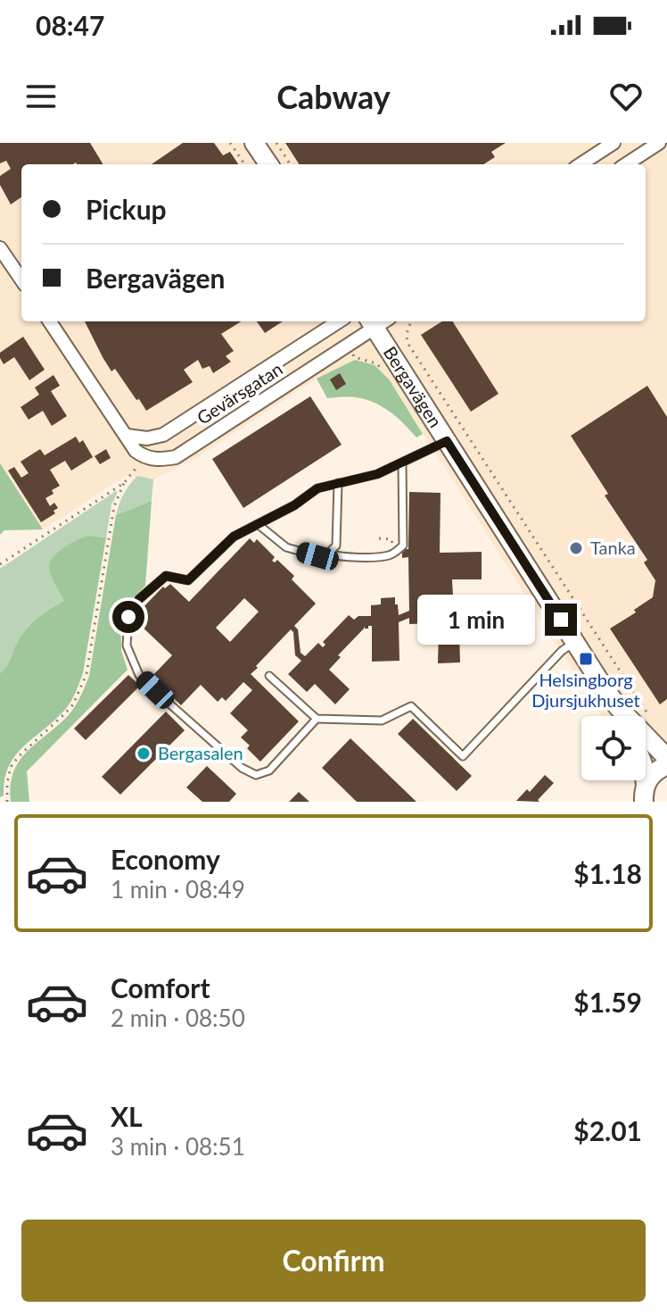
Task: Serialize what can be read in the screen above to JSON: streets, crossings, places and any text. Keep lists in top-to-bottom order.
{
  "streets": {
    "street": ["Bergavägen", "Gevärsgatan"]
  },
  "crossings": [
    ["Bergavägen", "Gevärsgatan"]
  ],
  "places": {
    "other": ["Tanka", "Bergasalen"],
    "transit": ["Helsingborg Djursjukhuset"]
  },
  "page": {
    "status": "08:47",
    "header": "Cabway",
    "banner": ["Pickup", "Bergavägen"],
    "bubble": "1 min",
    "list": [
      {
        "name": "Economy",
        "note": "1 min · 08:49",
        "value": "$1.18"
      },
      {
        "name": "Comfort",
        "note": "2 min · 08:50",
        "value": "$1.59"
      },
      {
        "name": "XL",
        "note": "3 min · 08:51",
        "value": "$2.01"
      }
    ],
    "buttons": "Confirm"
  }
}
